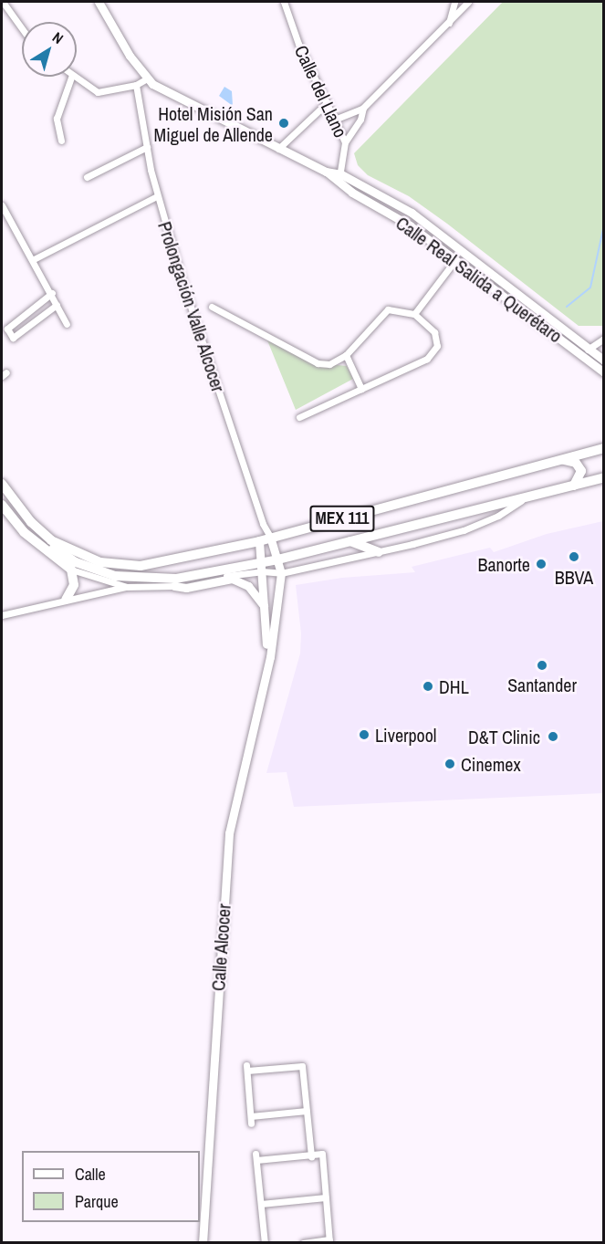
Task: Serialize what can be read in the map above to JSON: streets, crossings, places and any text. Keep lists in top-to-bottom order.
{
  "streets": {
    "main road": ["MEX 111"],
    "street": [
      "Calle del Llano",
      "Calle Real Salida a Querétaro",
      "Prolongación Valle Alcocer",
      "Calle Alcocer"
    ]
  },
  "crossings": [
    ["Calle del Llano", "Calle Real Salida a Querétaro"],
    ["Prolongación Valle Alcocer", "MEX 111"],
    ["Prolongación Valle Alcocer", "Calle Alcocer"],
    ["MEX 111", "Calle Alcocer"]
  ],
  "places": [
    "Hotel Misión San Miguel de Allende",
    "BBVA",
    "Banorte",
    "Santander",
    "DHL",
    "Liverpool",
    "D&T Clinic",
    "Cinemex"
  ],
  "legend": ["Calle", "Parque"],
  "north": "top right"
}
